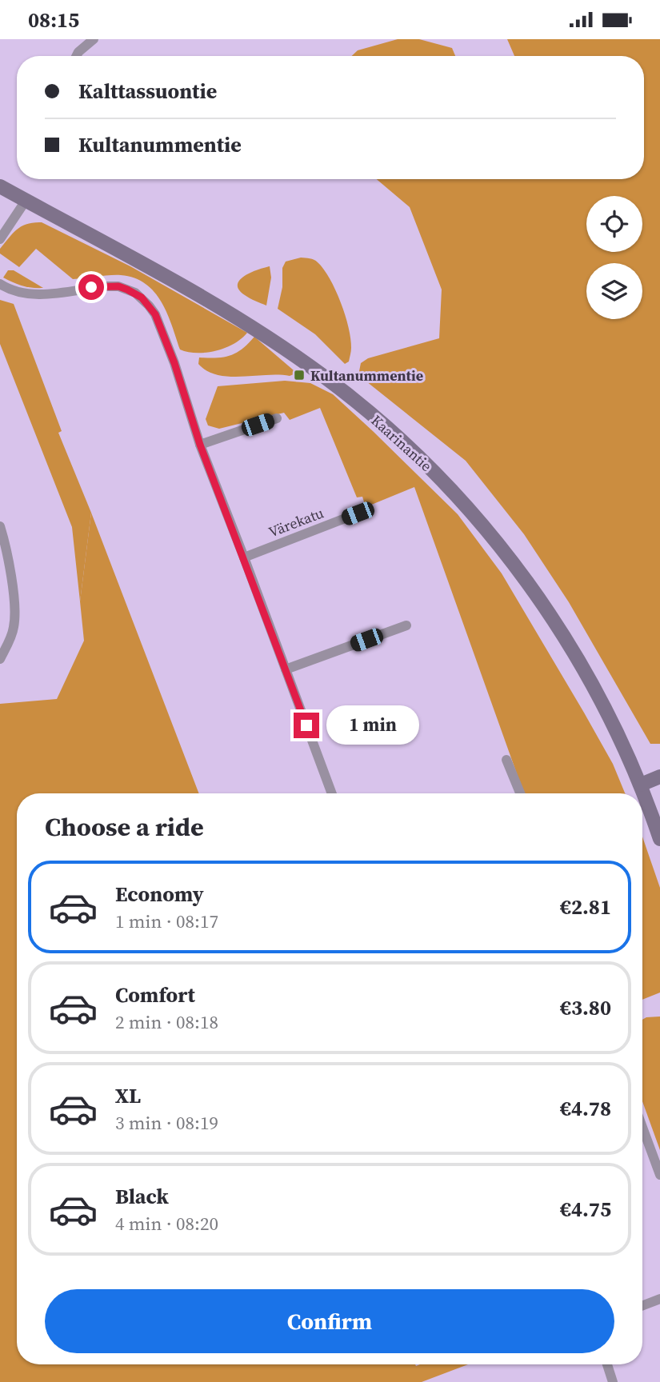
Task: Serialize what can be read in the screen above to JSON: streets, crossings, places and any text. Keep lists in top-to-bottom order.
{
  "streets": {
    "main road": ["Kaarinantie"],
    "street": ["Värekatu"]
  },
  "places": {
    "transit": ["Kultanummentie"]
  },
  "page": {
    "status": "08:15",
    "banner": ["Kalttassuontie", "Kultanummentie"],
    "bubble": "1 min",
    "heading": "Choose a ride",
    "list": [
      {
        "name": "Economy",
        "note": "1 min · 08:17",
        "value": "€2.81"
      },
      {
        "name": "Comfort",
        "note": "2 min · 08:18",
        "value": "€3.80"
      },
      {
        "name": "XL",
        "note": "3 min · 08:19",
        "value": "€4.78"
      },
      {
        "name": "Black",
        "note": "4 min · 08:20",
        "value": "€4.75"
      }
    ],
    "buttons": "Confirm"
  }
}
